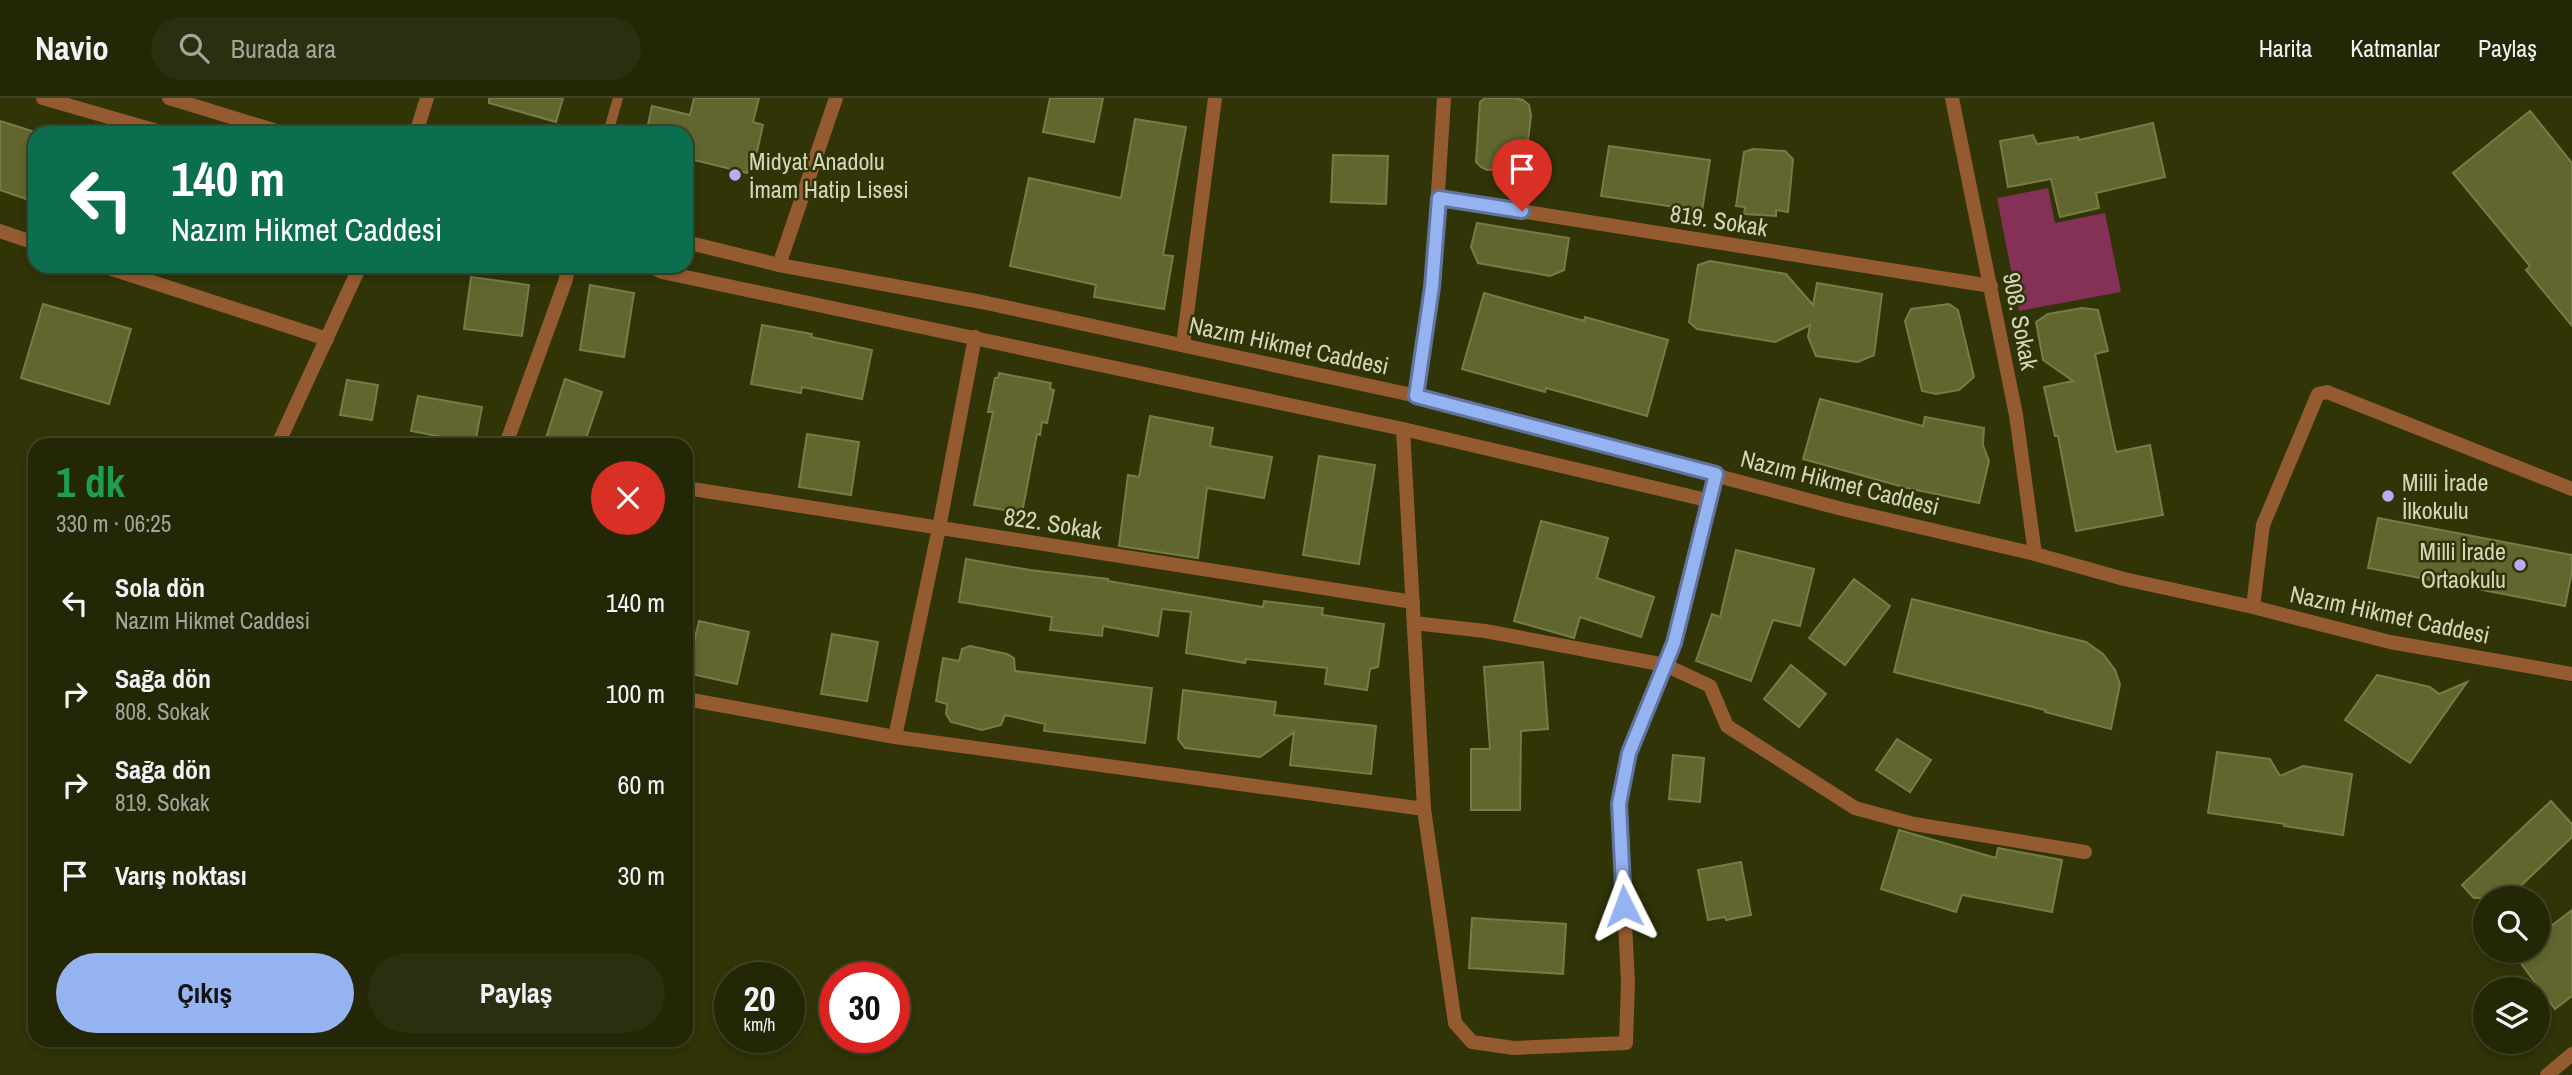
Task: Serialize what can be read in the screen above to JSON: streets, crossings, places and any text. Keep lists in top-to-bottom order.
{
  "streets": {
    "street": [
      "819. Sokak",
      "908. Sokak",
      "Nazım Hikmet Caddesi",
      "822. Sokak"
    ]
  },
  "crossings": [
    ["819. Sokak", "908. Sokak"],
    ["908. Sokak", "Nazım Hikmet Caddesi"]
  ],
  "places": ["Midyat Anadolu İmam Hatip Lisesi", "Milli İrade İlkokulu", "Milli İrade Ortaokulu"],
  "page": {
    "header": "Navio",
    "search": "Burada ara",
    "nav": ["Harita", "Katmanlar", "Paylaş"],
    "turn": ["140 m", "Nazım Hikmet Caddesi"],
    "heading": ["1 dk", "330 m · 06:25"],
    "list": [
      {
        "name": "Sola dön",
        "note": "Nazım Hikmet Caddesi",
        "value": "140 m"
      },
      {
        "name": "Sağa dön",
        "note": "808. Sokak",
        "value": "100 m"
      },
      {
        "name": "Sağa dön",
        "note": "819. Sokak",
        "value": "60 m"
      },
      {
        "name": "Varış noktası",
        "value": "30 m"
      }
    ],
    "buttons": ["Çıkış", "Paylaş"],
    "speed": "20 km/h",
    "limit": "30"
  }
}
